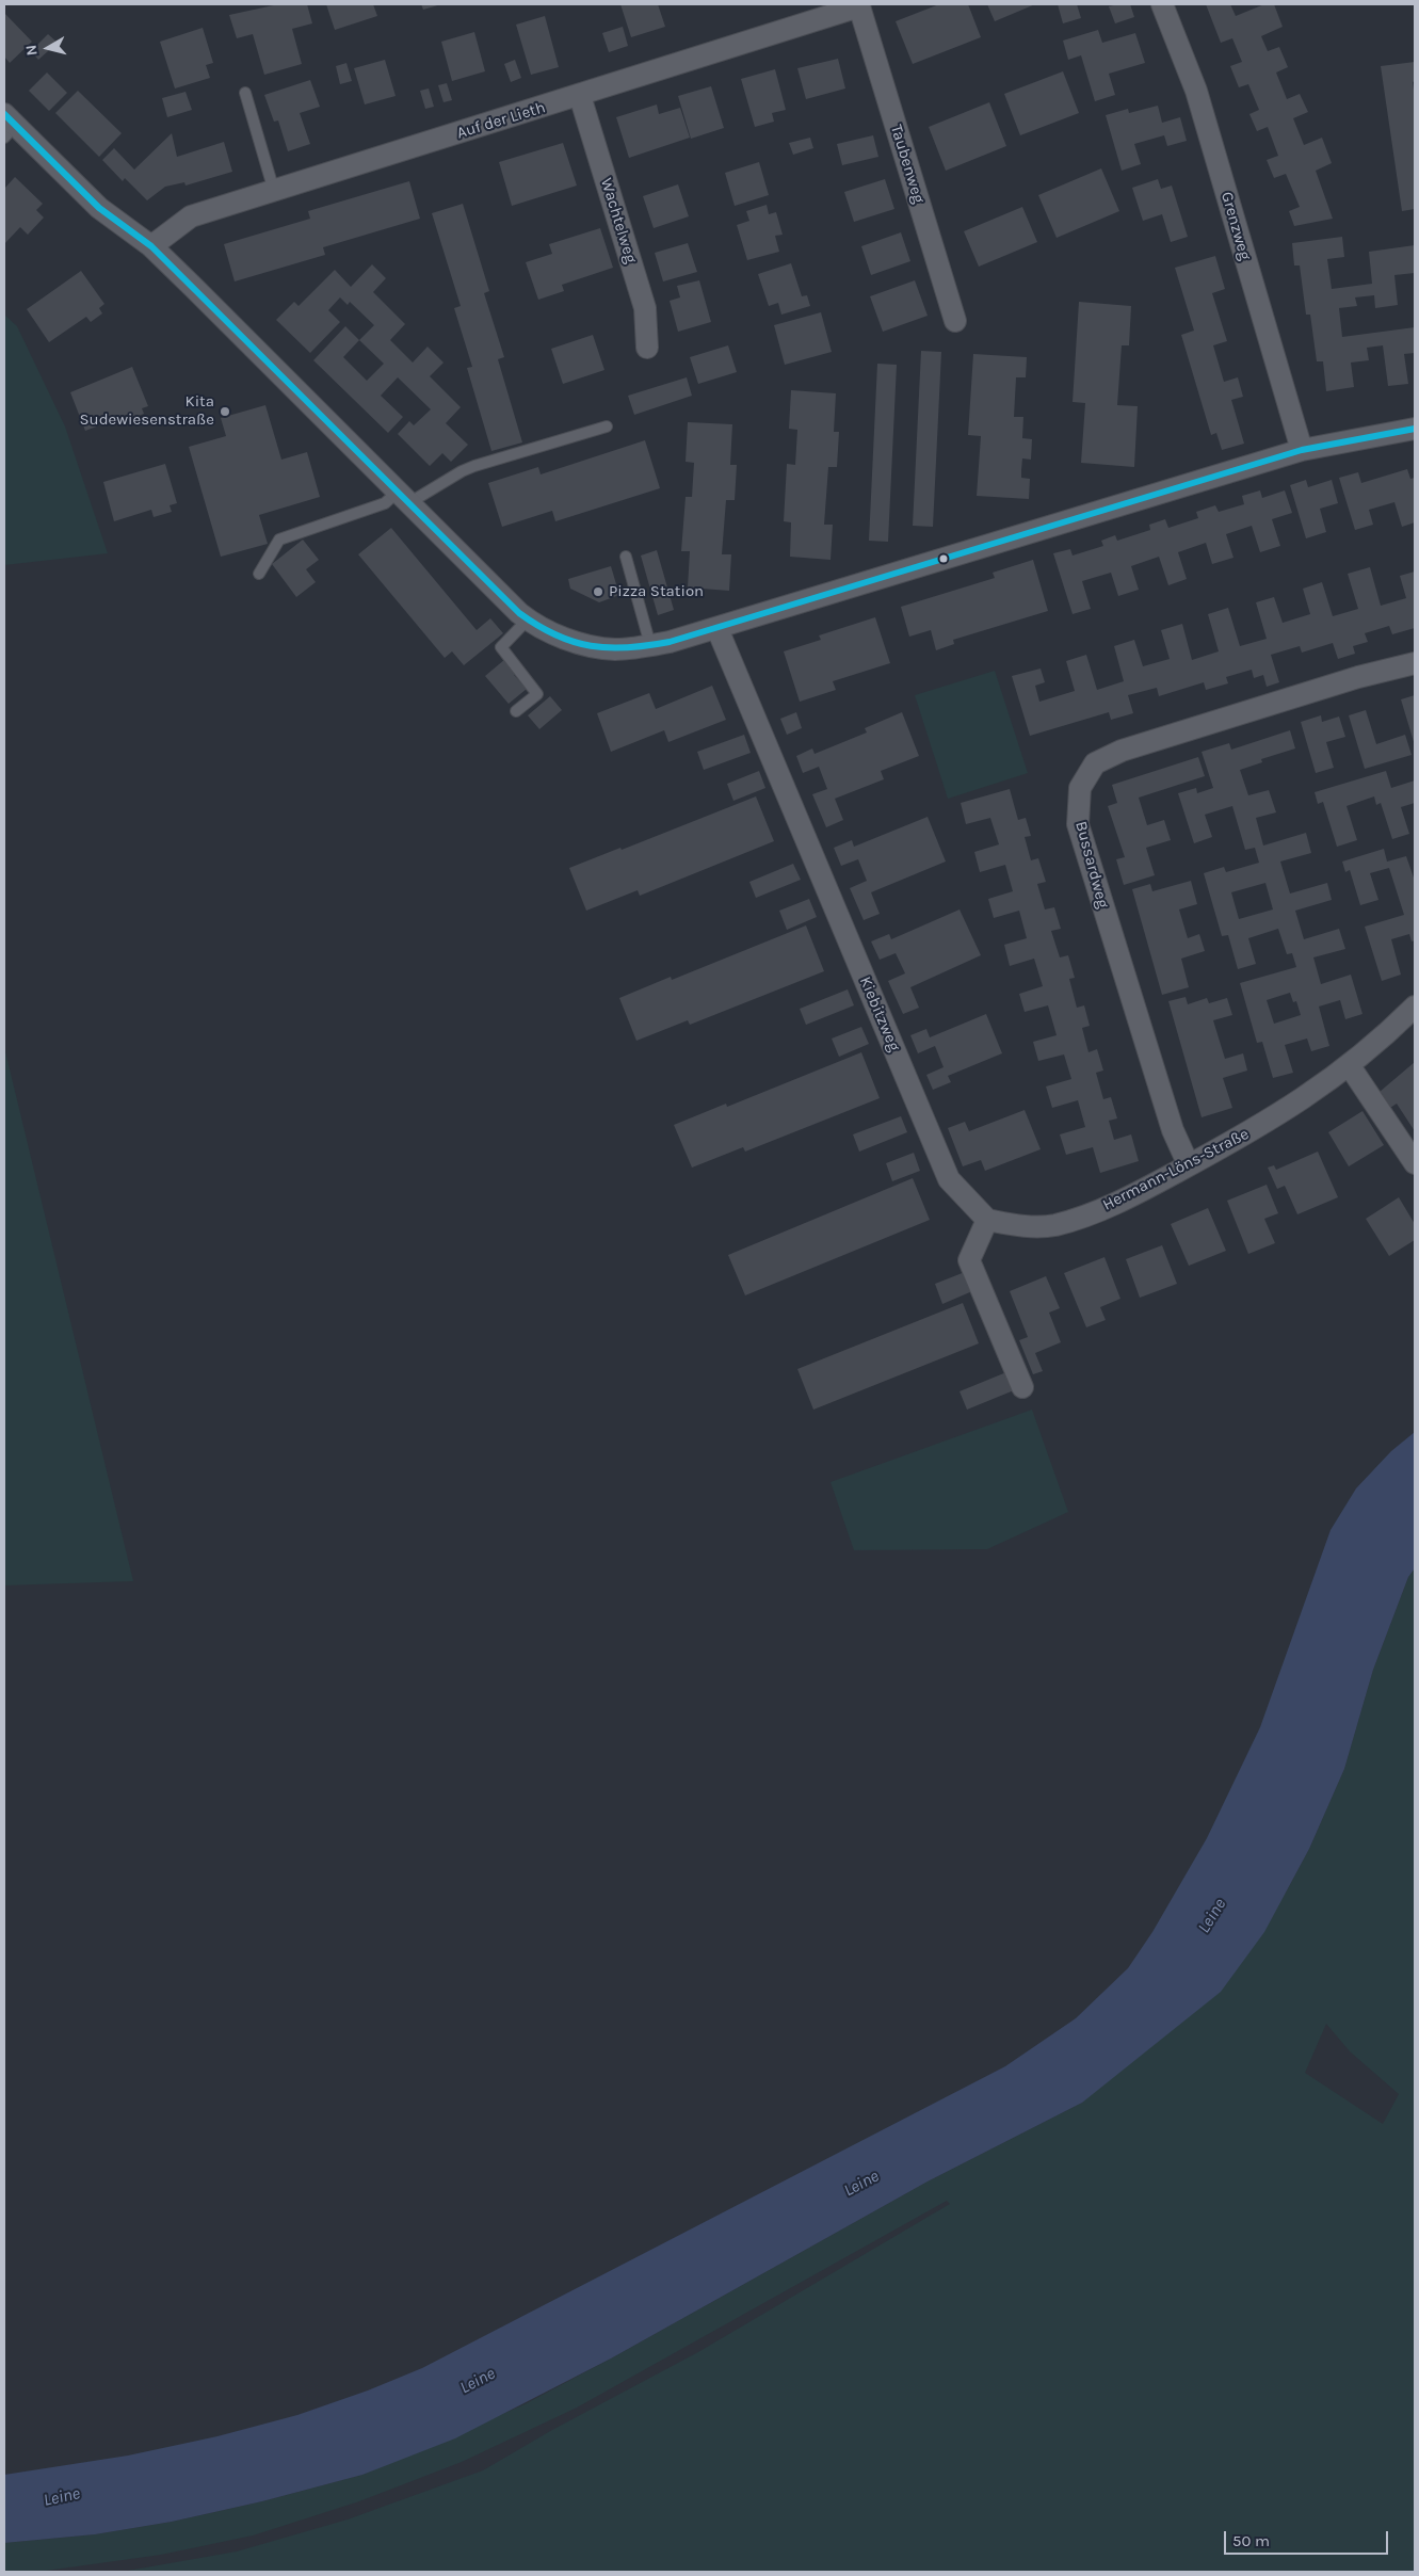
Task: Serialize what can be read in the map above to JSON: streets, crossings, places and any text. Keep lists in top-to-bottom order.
{
  "streets": {
    "street": [
      "Auf der Lieth",
      "Taubenweg",
      "Wachtelweg",
      "Grenzweg",
      "Bussardweg",
      "Kiebitzweg",
      "Hermann-Löns-Straße"
    ]
  },
  "crossings": [
    ["Auf der Lieth", "Taubenweg"],
    ["Auf der Lieth", "Wachtelweg"],
    ["Bussardweg", "Hermann-Löns-Straße"],
    ["Kiebitzweg", "Hermann-Löns-Straße"]
  ],
  "water": ["Leine"],
  "places": ["Kita Sudewiesenstraße", "Pizza Station"],
  "scale_bar": "50 m",
  "north": "left"
}
